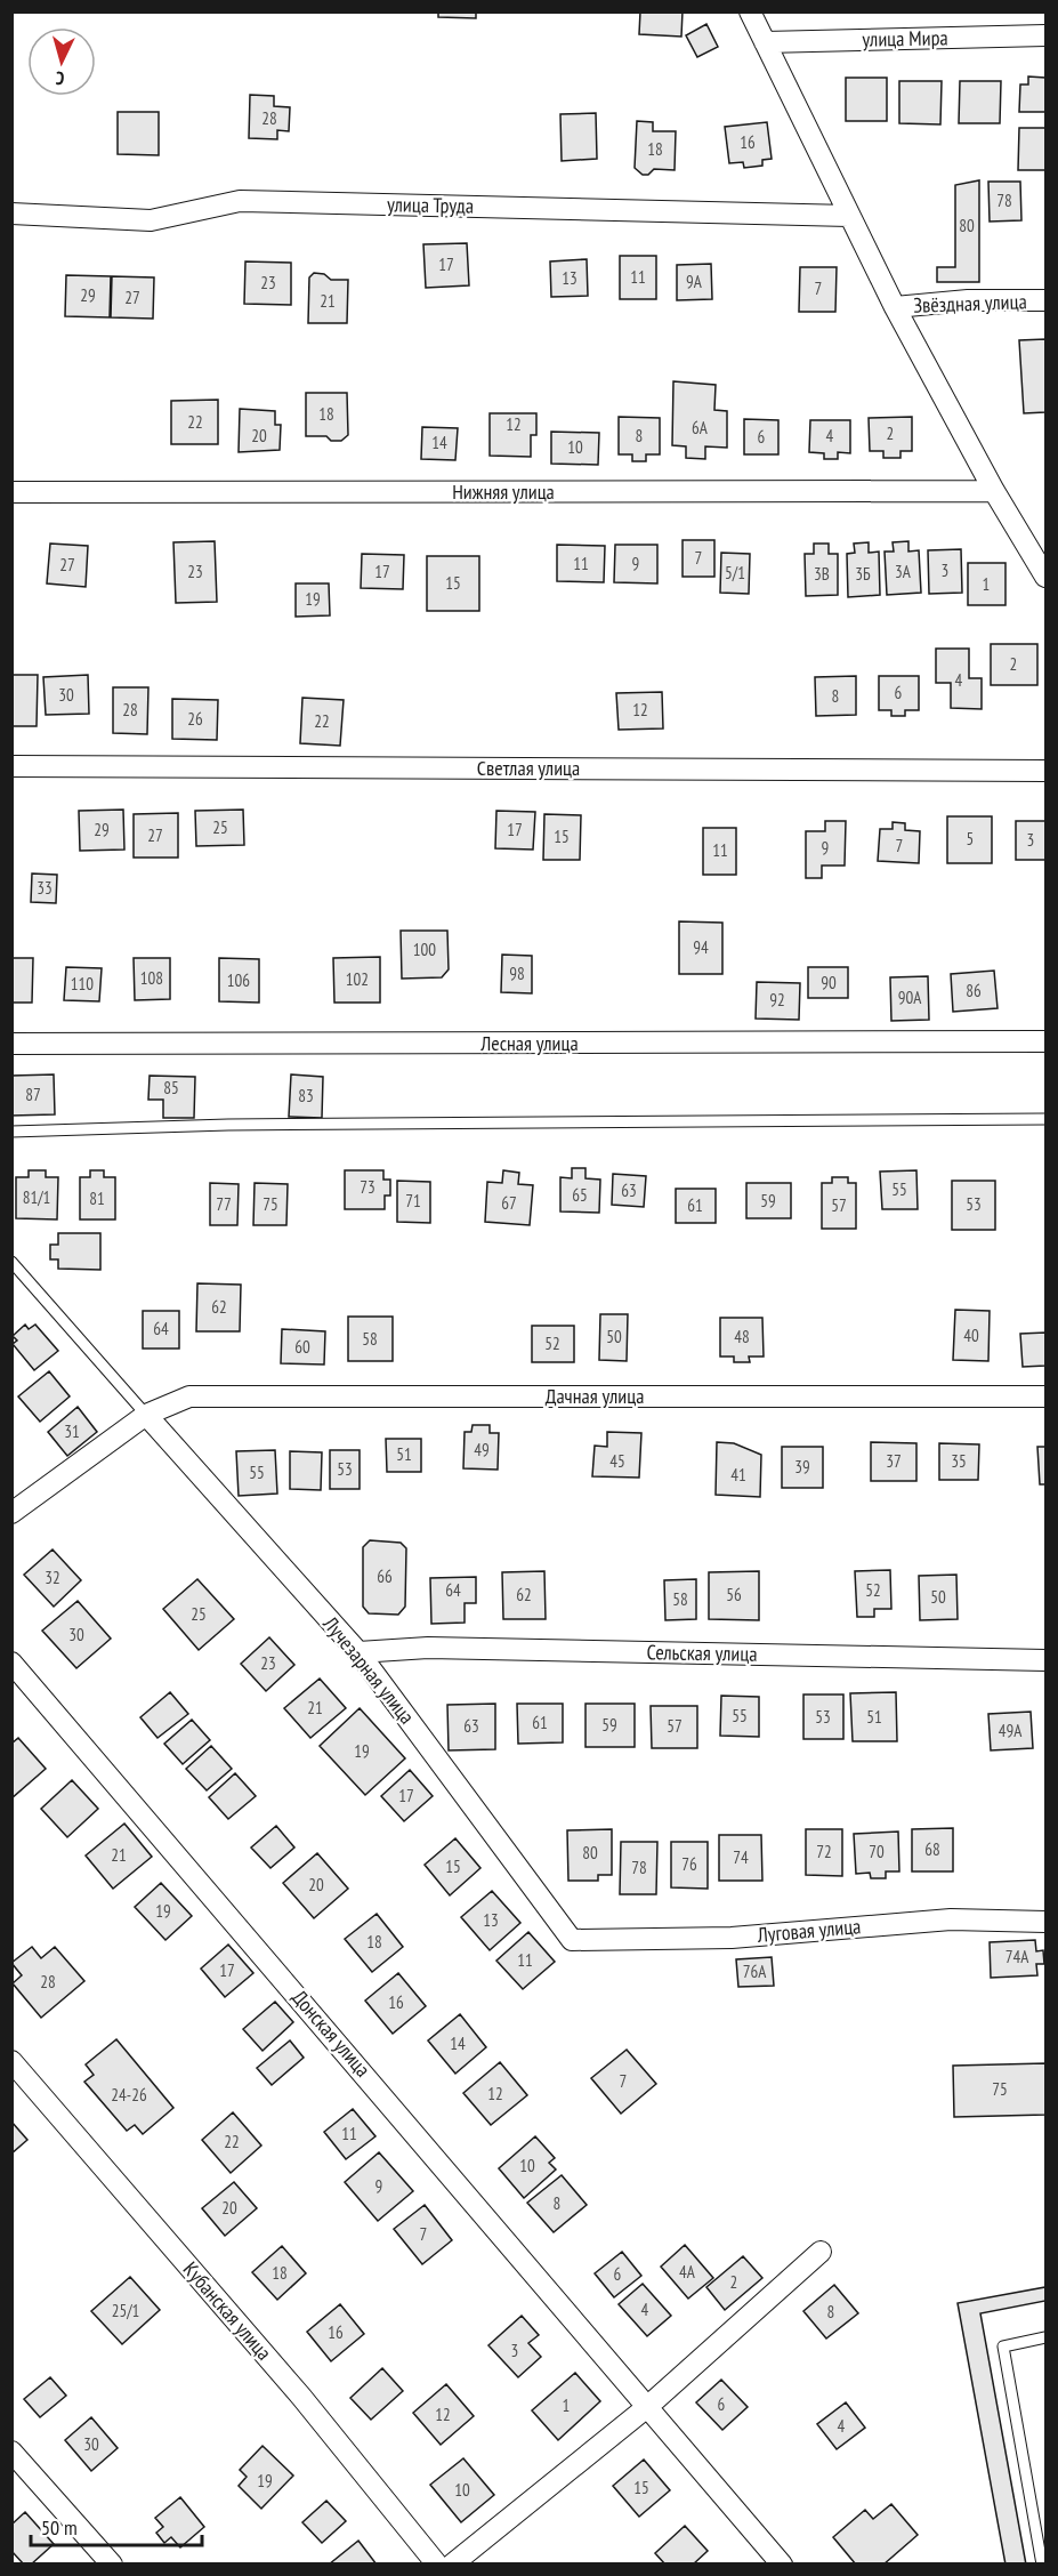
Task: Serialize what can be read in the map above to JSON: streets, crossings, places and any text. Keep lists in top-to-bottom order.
{
  "streets": {
    "street": [
      "улица Мира",
      "улица Труда",
      "Звёздная улица",
      "Нижняя улица",
      "Светлая улица",
      "Лесная улица",
      "Дачная улица",
      "Сельская улица",
      "Лучезарная улица",
      "Луговая улица",
      "Донская улица",
      "Кубанская улица"
    ]
  },
  "crossings": [
    ["Дачная улица", "Лучезарная улица"],
    ["Сельская улица", "Лучезарная улица"],
    ["Лучезарная улица", "Луговая улица"]
  ],
  "house_numbers": [
    "28",
    "16",
    "18",
    "78",
    "80",
    "17",
    "11",
    "13",
    "9А",
    "23",
    "7",
    "29",
    "27",
    "21",
    "18",
    "22",
    "12",
    "6А",
    "2",
    "20",
    "8",
    "4",
    "6",
    "14",
    "10",
    "7",
    "11",
    "9",
    "27",
    "3",
    "23",
    "17",
    "3А",
    "5/1",
    "3В",
    "3Б",
    "15",
    "1",
    "19",
    "2",
    "4",
    "6",
    "30",
    "8",
    "28",
    "12",
    "26",
    "22",
    "25",
    "29",
    "17",
    "27",
    "15",
    "5",
    "3",
    "7",
    "9",
    "11",
    "33",
    "94",
    "100",
    "98",
    "108",
    "102",
    "106",
    "90",
    "110",
    "86",
    "90А",
    "92",
    "85",
    "87",
    "83",
    "73",
    "55",
    "63",
    "65",
    "81/1",
    "81",
    "71",
    "59",
    "67",
    "77",
    "75",
    "53",
    "61",
    "57",
    "62",
    "64",
    "40",
    "50",
    "48",
    "58",
    "52",
    "60",
    "31",
    "49",
    "51",
    "45",
    "37",
    "35",
    "39",
    "53",
    "55",
    "41",
    "66",
    "32",
    "64",
    "52",
    "62",
    "56",
    "50",
    "58",
    "25",
    "30",
    "23",
    "21",
    "55",
    "53",
    "51",
    "61",
    "59",
    "63",
    "57",
    "49А",
    "19",
    "17",
    "68",
    "72",
    "70",
    "80",
    "21",
    "74",
    "76",
    "15",
    "78",
    "20",
    "19",
    "13",
    "18",
    "74А",
    "11",
    "17",
    "76А",
    "28",
    "16",
    "14",
    "7",
    "75",
    "12",
    "24-26",
    "11",
    "22",
    "10",
    "9",
    "8",
    "20",
    "7",
    "4А",
    "18",
    "6",
    "2",
    "4",
    "25/1",
    "8",
    "16",
    "3",
    "6",
    "1",
    "12",
    "4",
    "30",
    "19",
    "15",
    "10"
  ],
  "scale_bar": "50 m",
  "north": "bottom"
}
